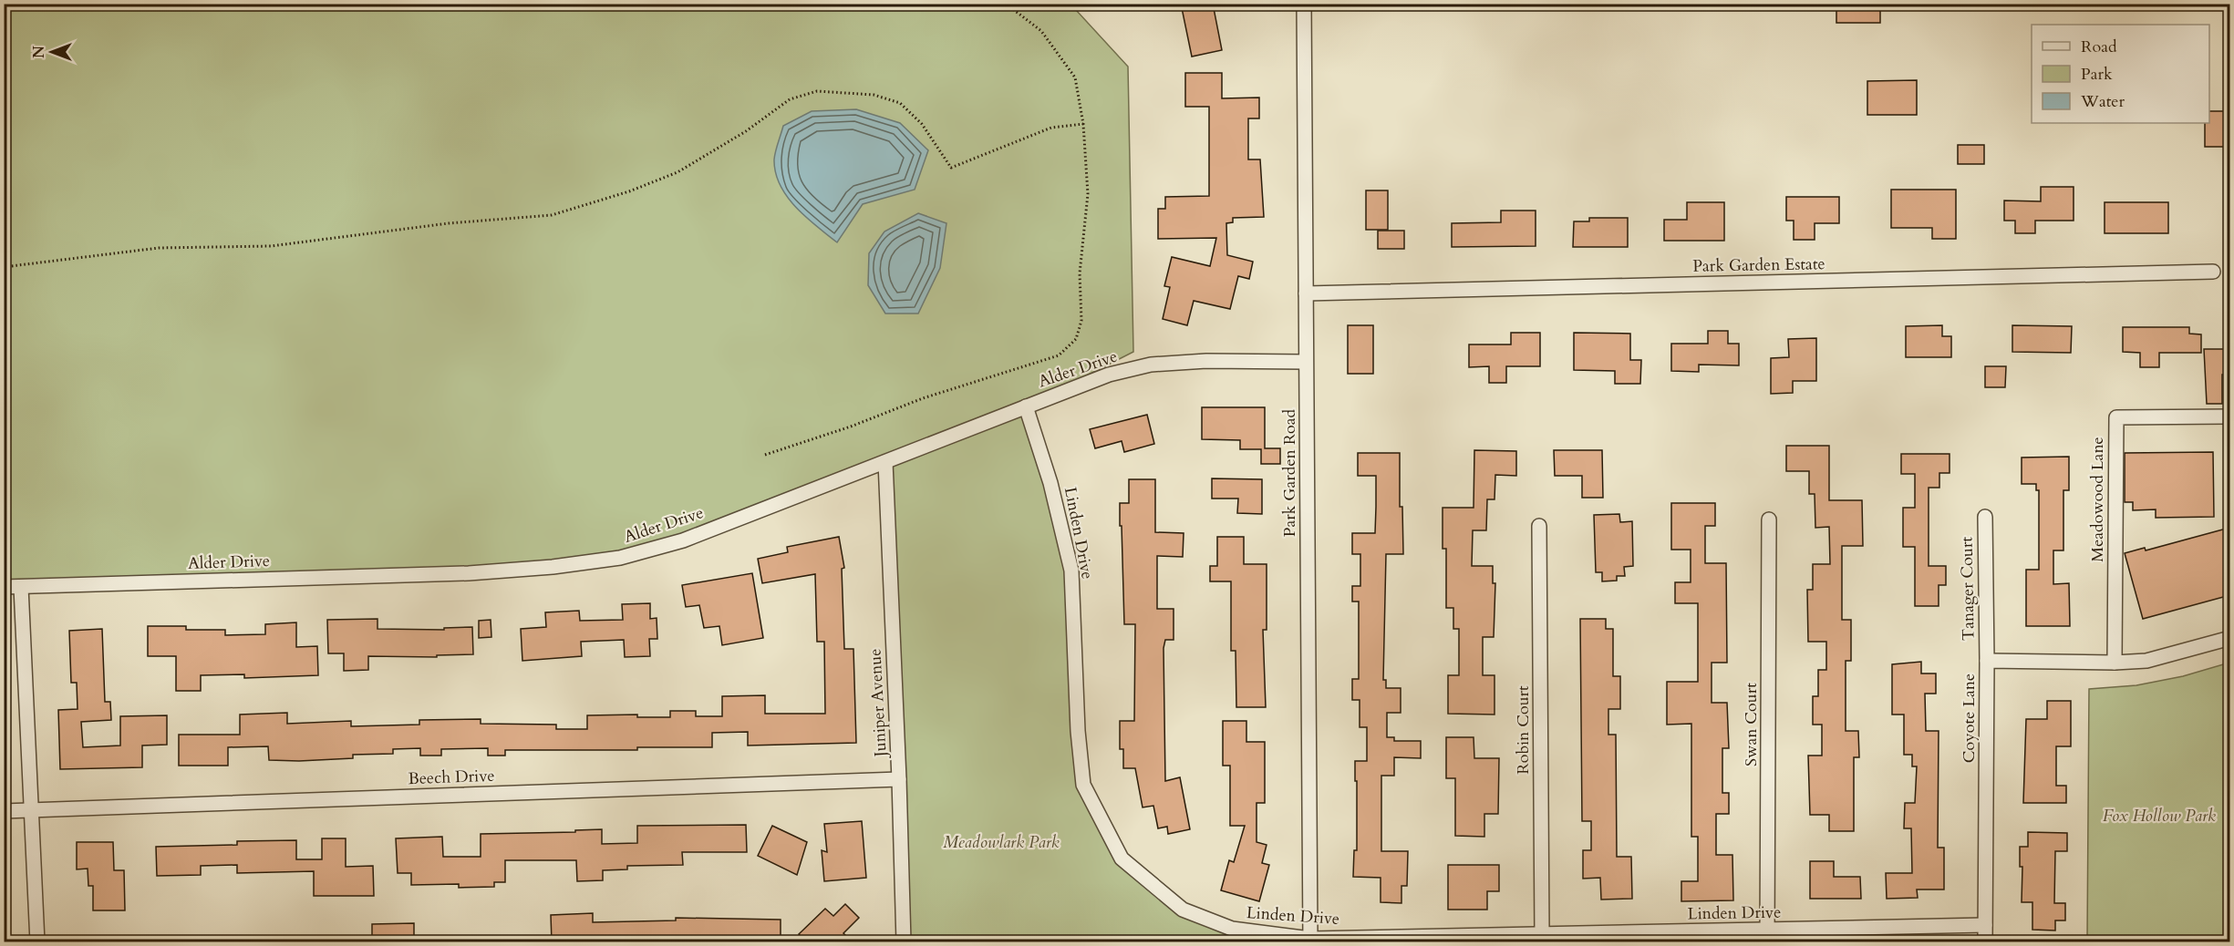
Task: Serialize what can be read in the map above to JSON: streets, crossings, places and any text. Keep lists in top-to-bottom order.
{
  "streets": {
    "street": [
      "Park Garden Estate",
      "Alder Drive",
      "Park Garden Road",
      "Meadowood Lane",
      "Linden Drive",
      "Tanager Court",
      "Juniper Avenue",
      "Coyote Lane",
      "Swan Court",
      "Robin Court",
      "Beech Drive"
    ]
  },
  "crossings": [
    ["Park Garden Estate", "Park Garden Road"],
    ["Alder Drive", "Park Garden Road"],
    ["Alder Drive", "Linden Drive"],
    ["Alder Drive", "Juniper Avenue"],
    ["Park Garden Road", "Linden Drive"],
    ["Meadowood Lane", "Coyote Lane"],
    ["Linden Drive", "Coyote Lane"],
    ["Linden Drive", "Swan Court"],
    ["Linden Drive", "Robin Court"],
    ["Tanager Court", "Coyote Lane"],
    ["Juniper Avenue", "Beech Drive"]
  ],
  "parks": ["Fox Hollow Park", "Meadowlark Park"],
  "legend": ["Road", "Park", "Water"],
  "north": "left"
}
